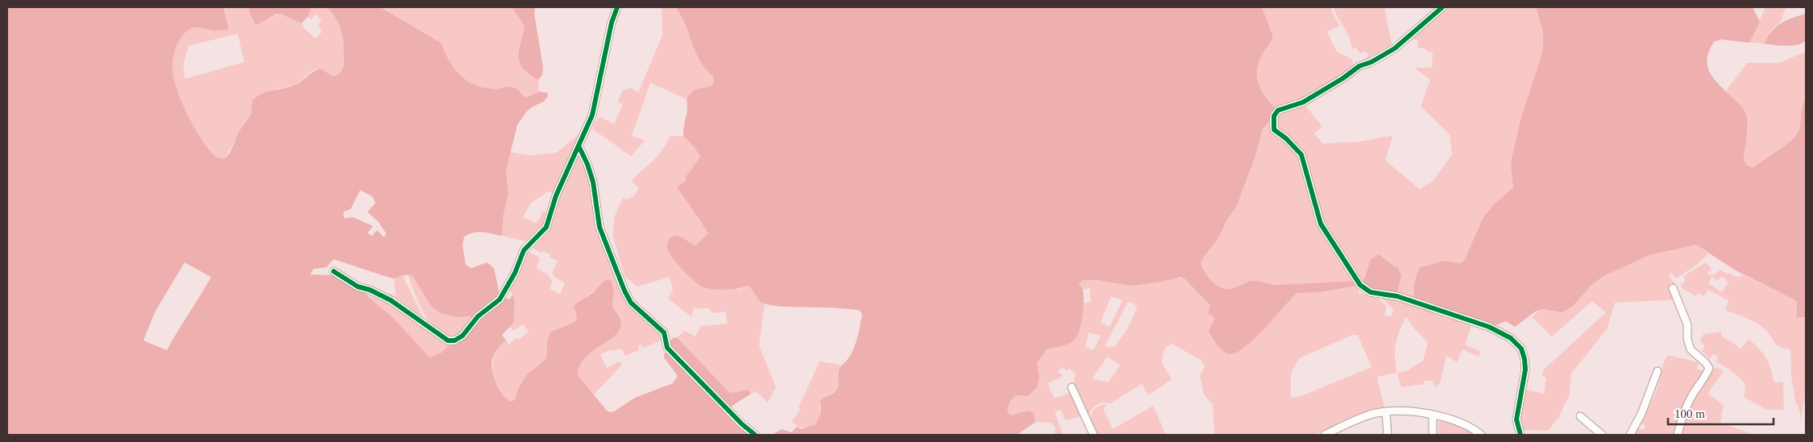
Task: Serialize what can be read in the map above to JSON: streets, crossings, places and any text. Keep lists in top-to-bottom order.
{
  "scale_bar": "100 m"
}
